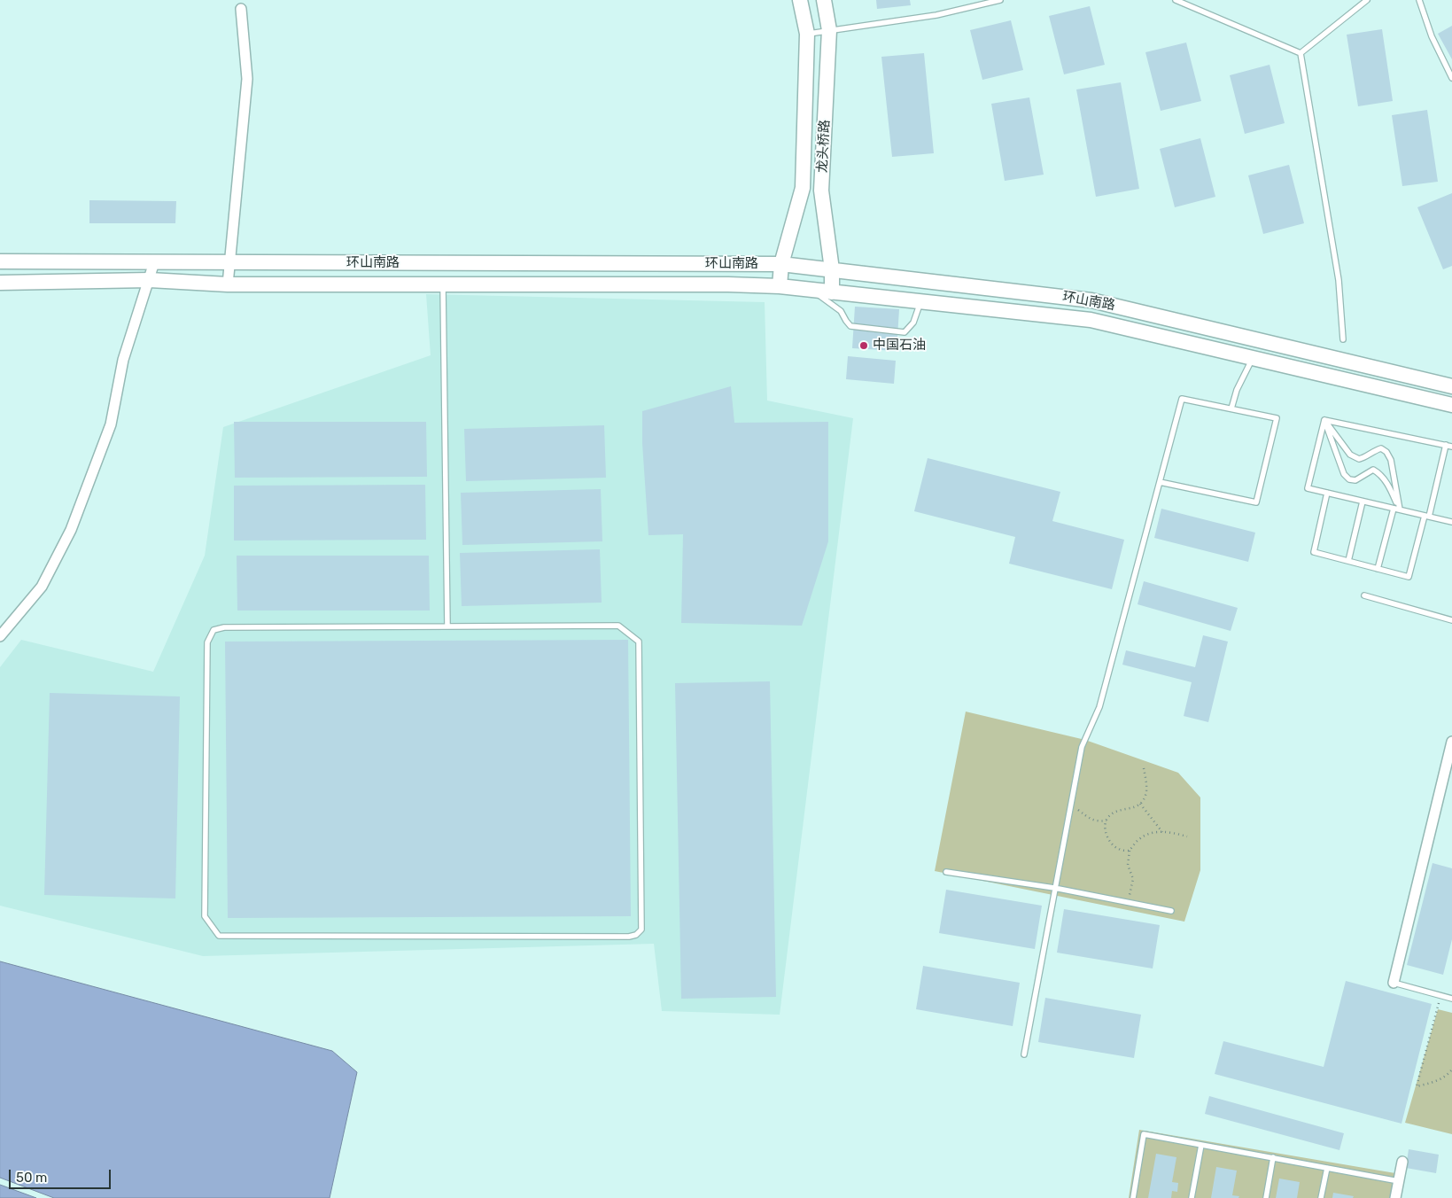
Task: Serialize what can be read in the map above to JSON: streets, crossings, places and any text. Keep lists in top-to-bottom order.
{
  "streets": {
    "main road": ["龙头桥路", "环山南路"]
  },
  "crossings": [
    ["龙头桥路", "环山南路"]
  ],
  "places": ["中国石油"],
  "scale_bar": "50 m"
}
